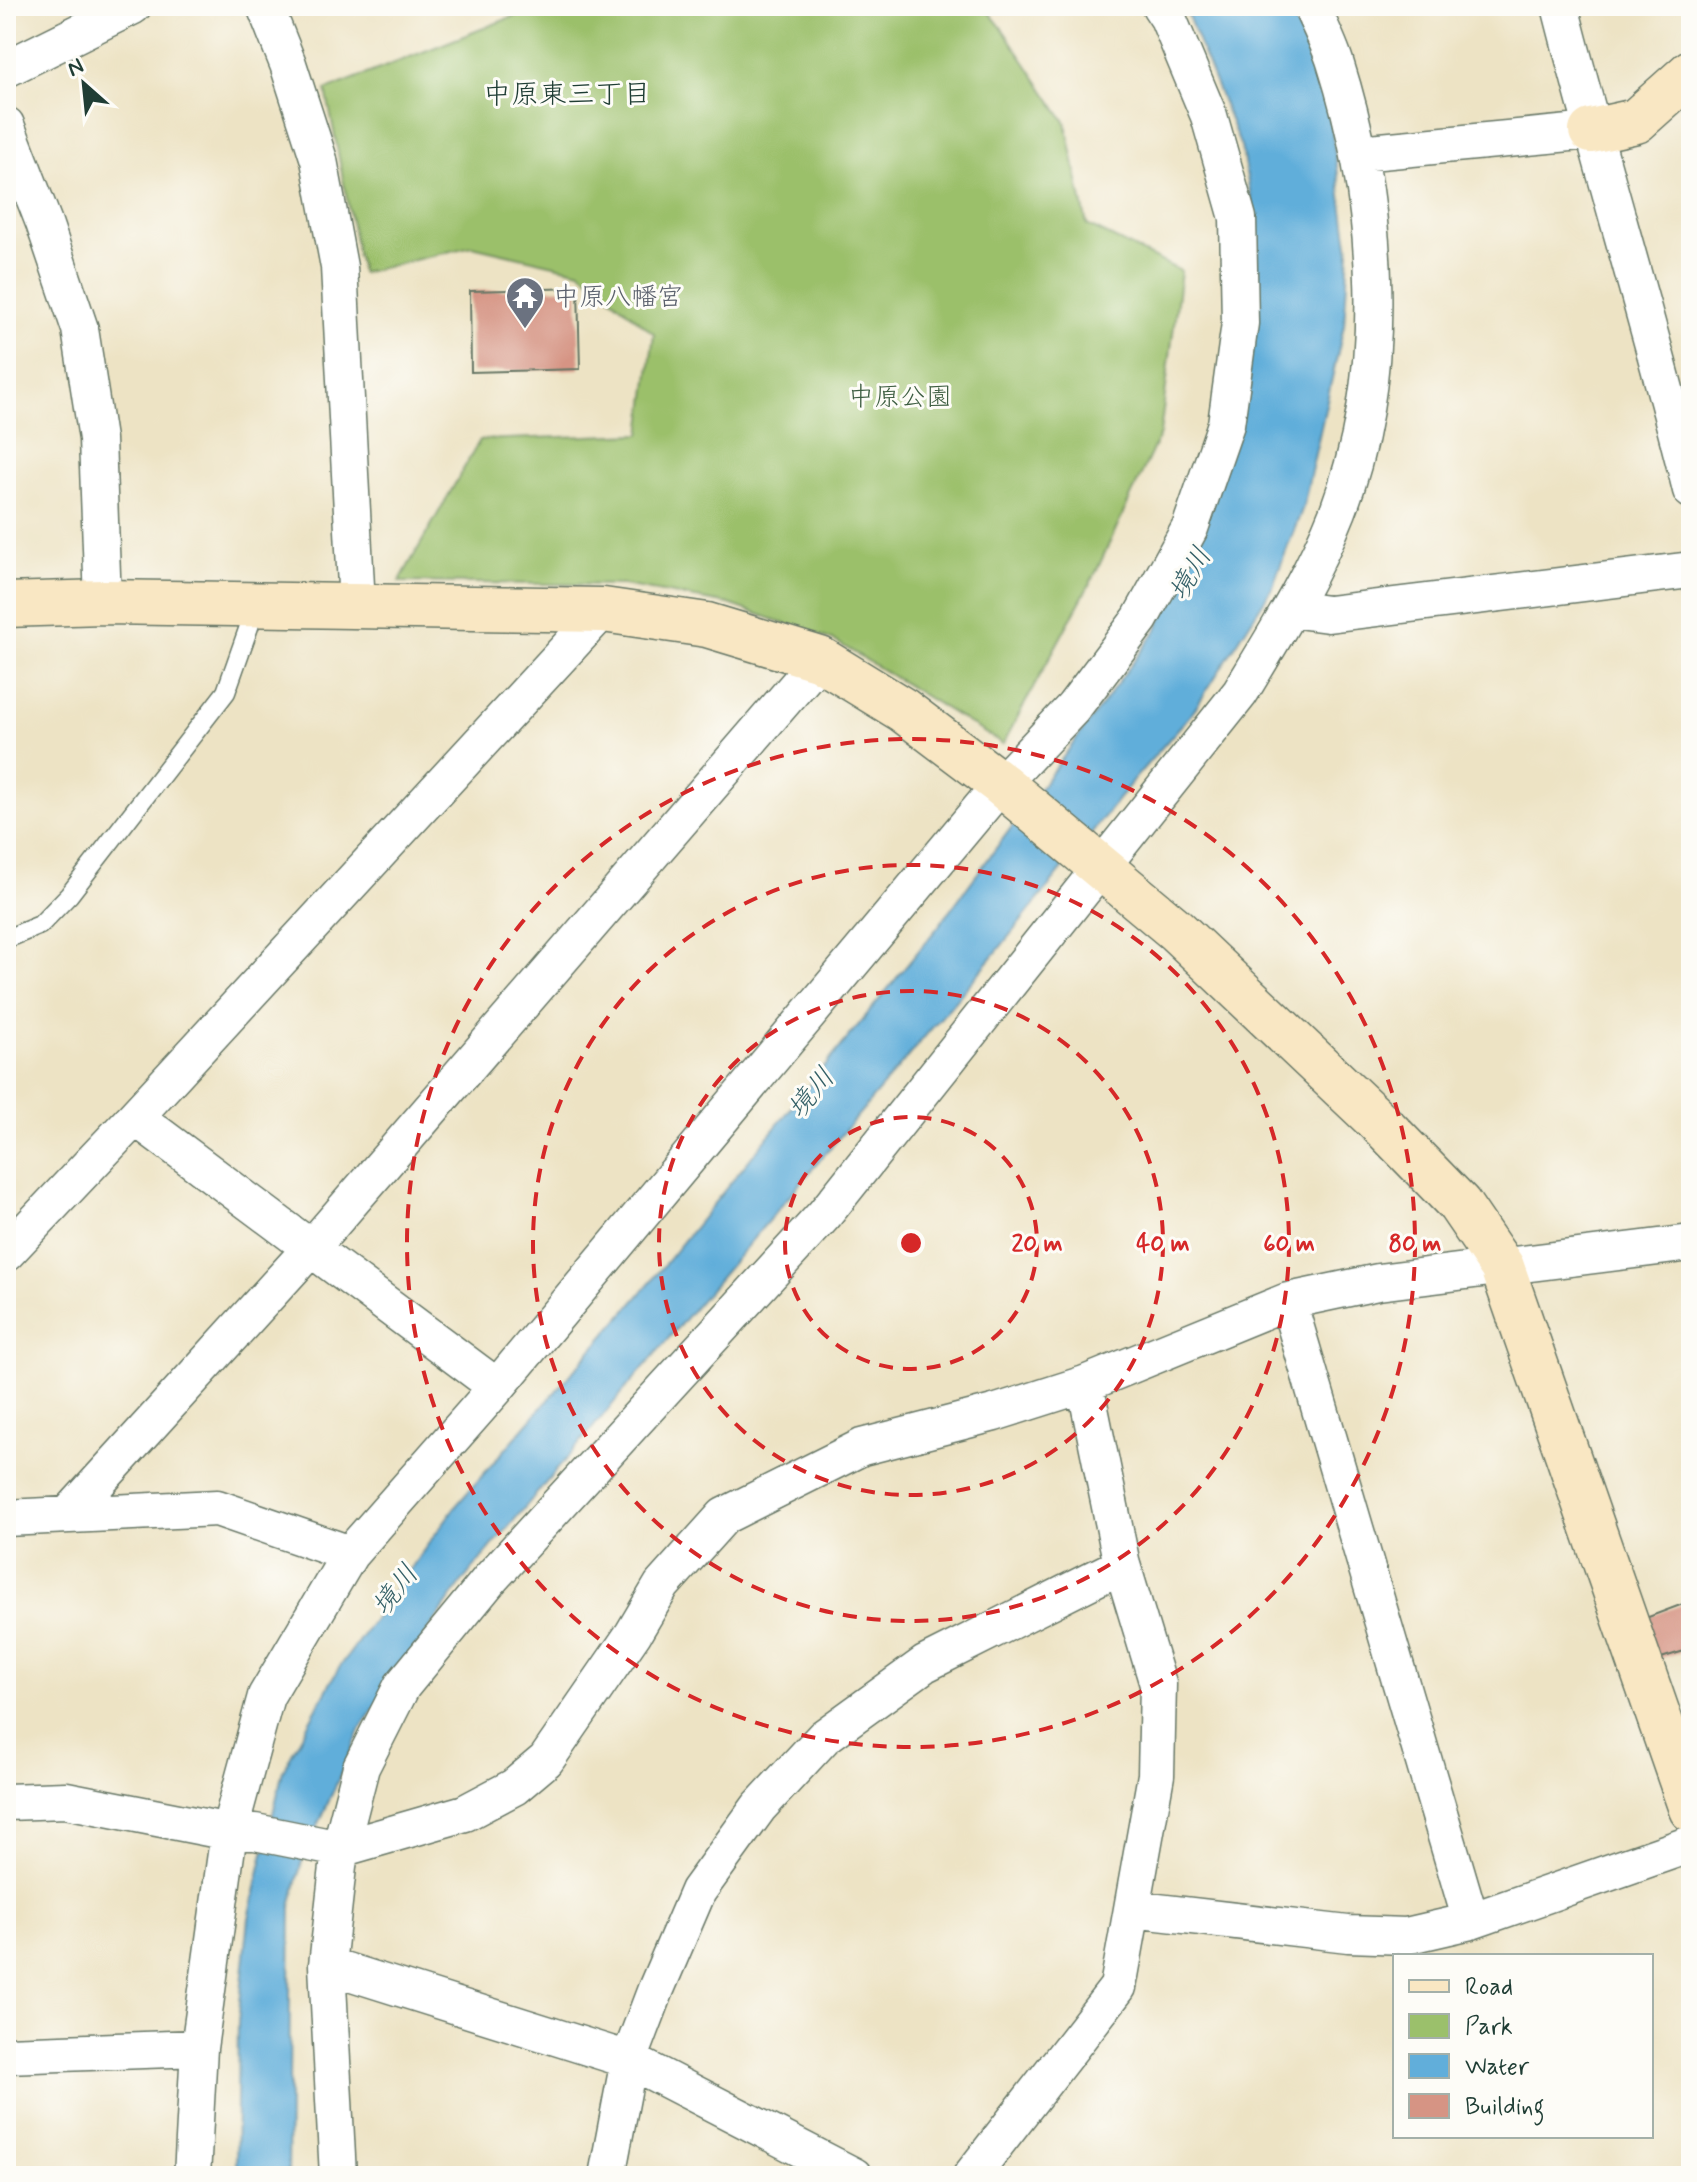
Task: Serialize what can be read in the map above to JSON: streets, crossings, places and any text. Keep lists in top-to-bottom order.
{
  "districts": ["中原東三丁目"],
  "water": ["境川"],
  "parks": ["中原公園"],
  "places": {
    "temple": ["中原八幡宮"]
  },
  "legend": [
    "Road",
    "Park",
    "Water",
    "Building"
  ],
  "north": "top left",
  "rings": [
    "20 m",
    "40 m",
    "60 m",
    "80 m"
  ]
}
